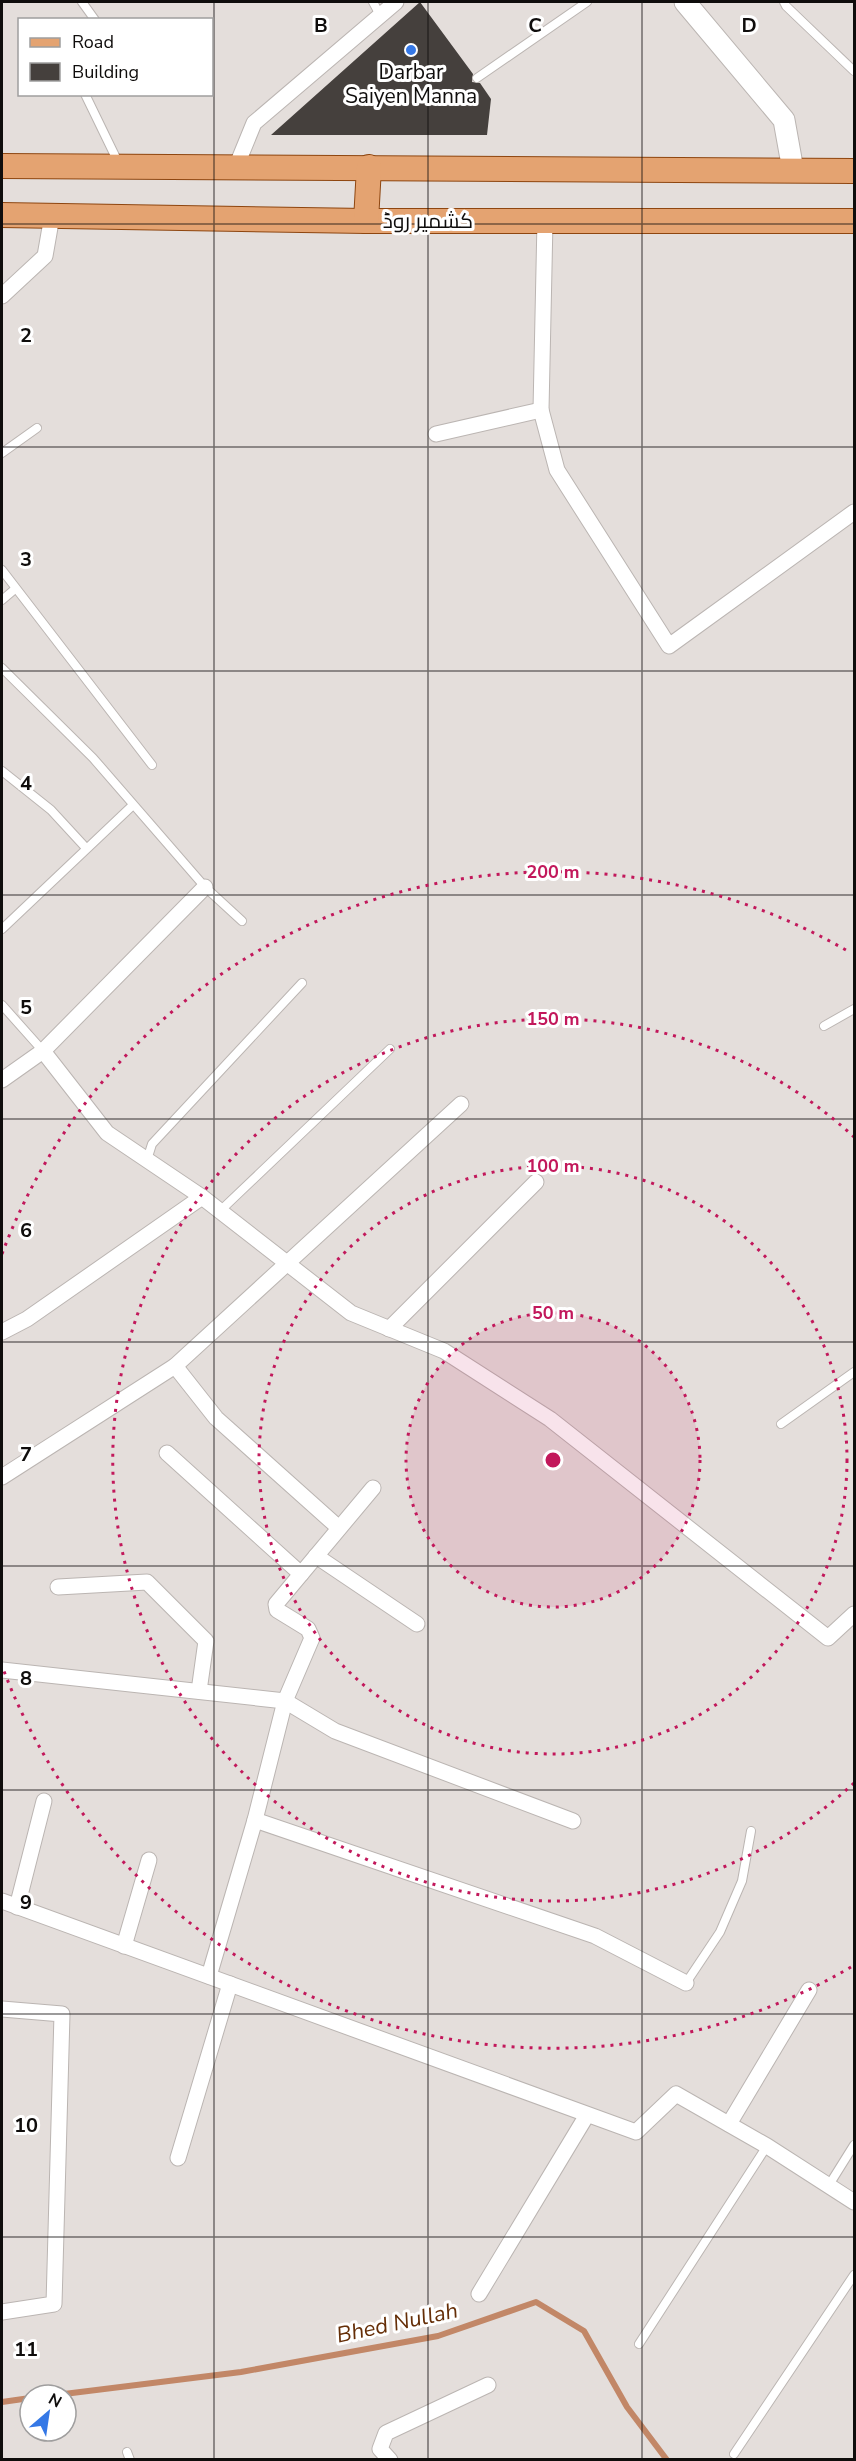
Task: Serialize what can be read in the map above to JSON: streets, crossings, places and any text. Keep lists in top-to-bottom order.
{
  "streets": {
    "main road": ["کشمیر روڈ"]
  },
  "water": ["Bhed Nullah"],
  "places": ["Darbar Saiyen Manna"],
  "legend": ["Road", "Building"],
  "north": "top right",
  "grid": {
    "columns": ["B", "C", "D"],
    "rows": [
      "2",
      "3",
      "4",
      "5",
      "6",
      "7",
      "8",
      "9",
      "10",
      "11"
    ]
  },
  "rings": [
    "200 m",
    "150 m",
    "100 m",
    "50 m"
  ]
}
